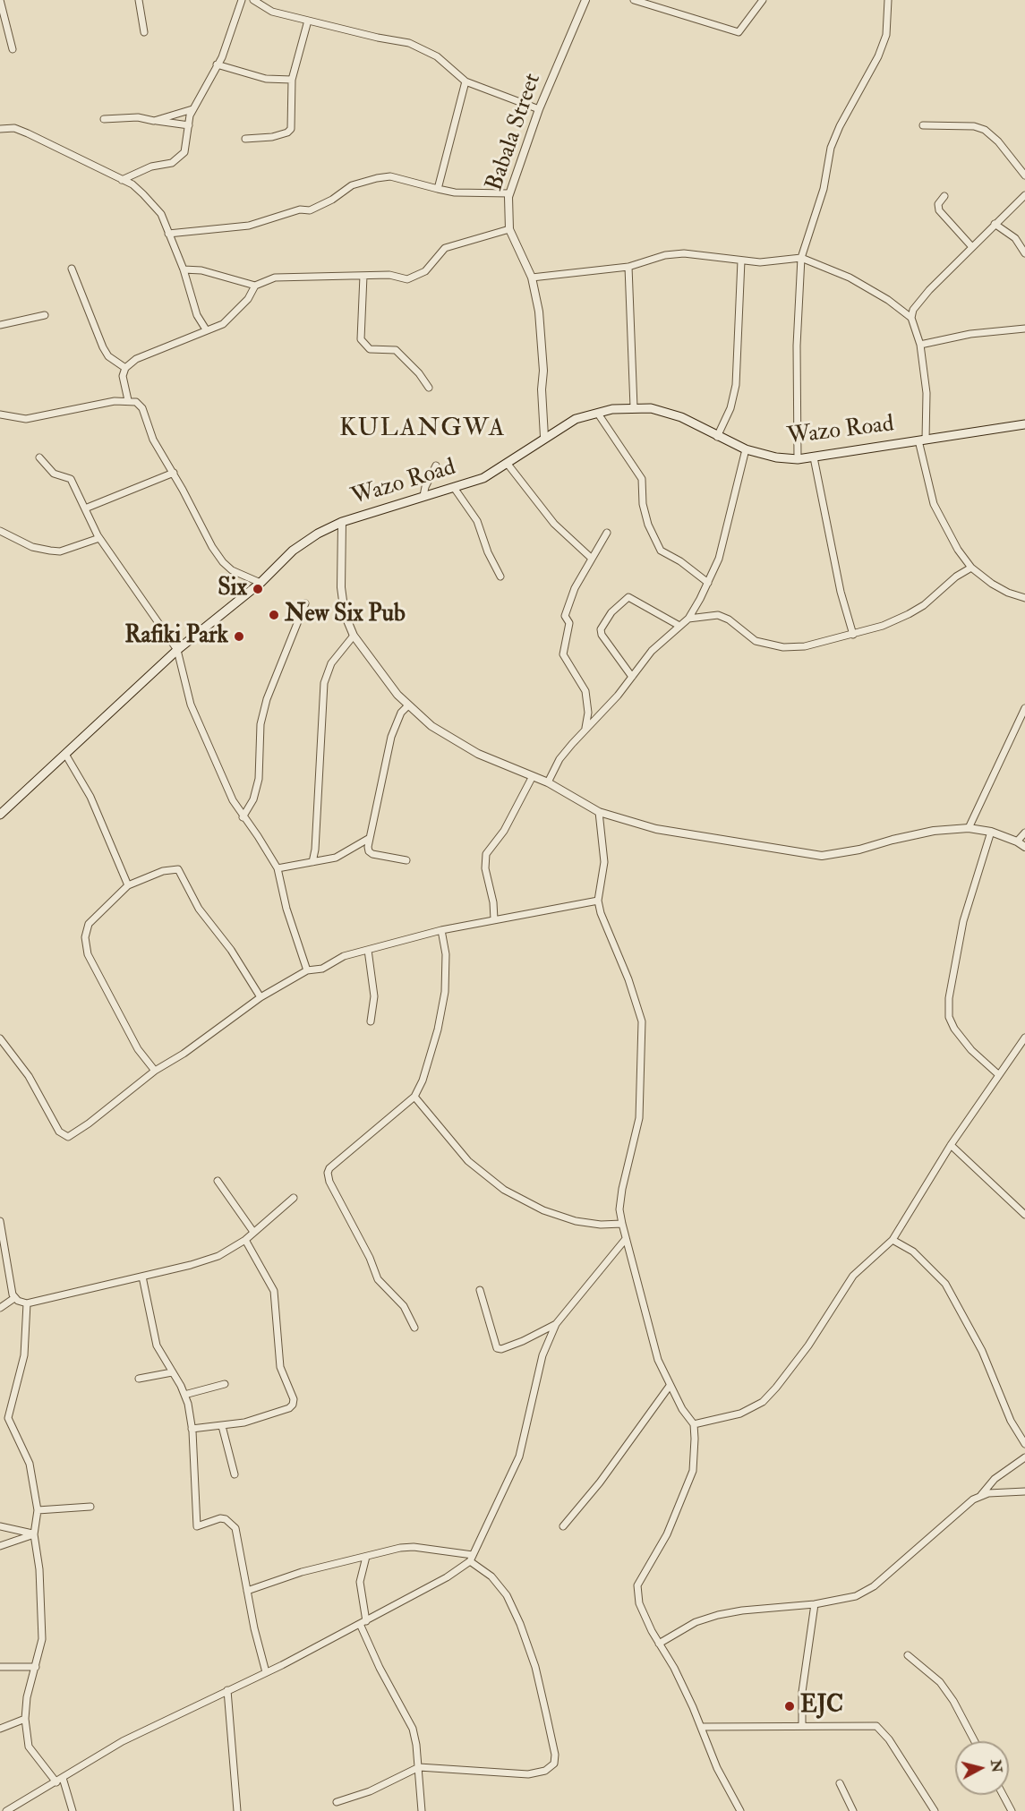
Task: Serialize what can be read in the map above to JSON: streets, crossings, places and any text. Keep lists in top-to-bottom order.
{
  "streets": {
    "main road": ["Wazo Road"],
    "street": ["Babala Street"]
  },
  "crossings": [
    ["Babala Street", "Wazo Road"]
  ],
  "districts": ["KULANGWA"],
  "places": [
    "Six",
    "New Six Pub",
    "Rafiki Park",
    "EJC"
  ],
  "north": "right"
}
